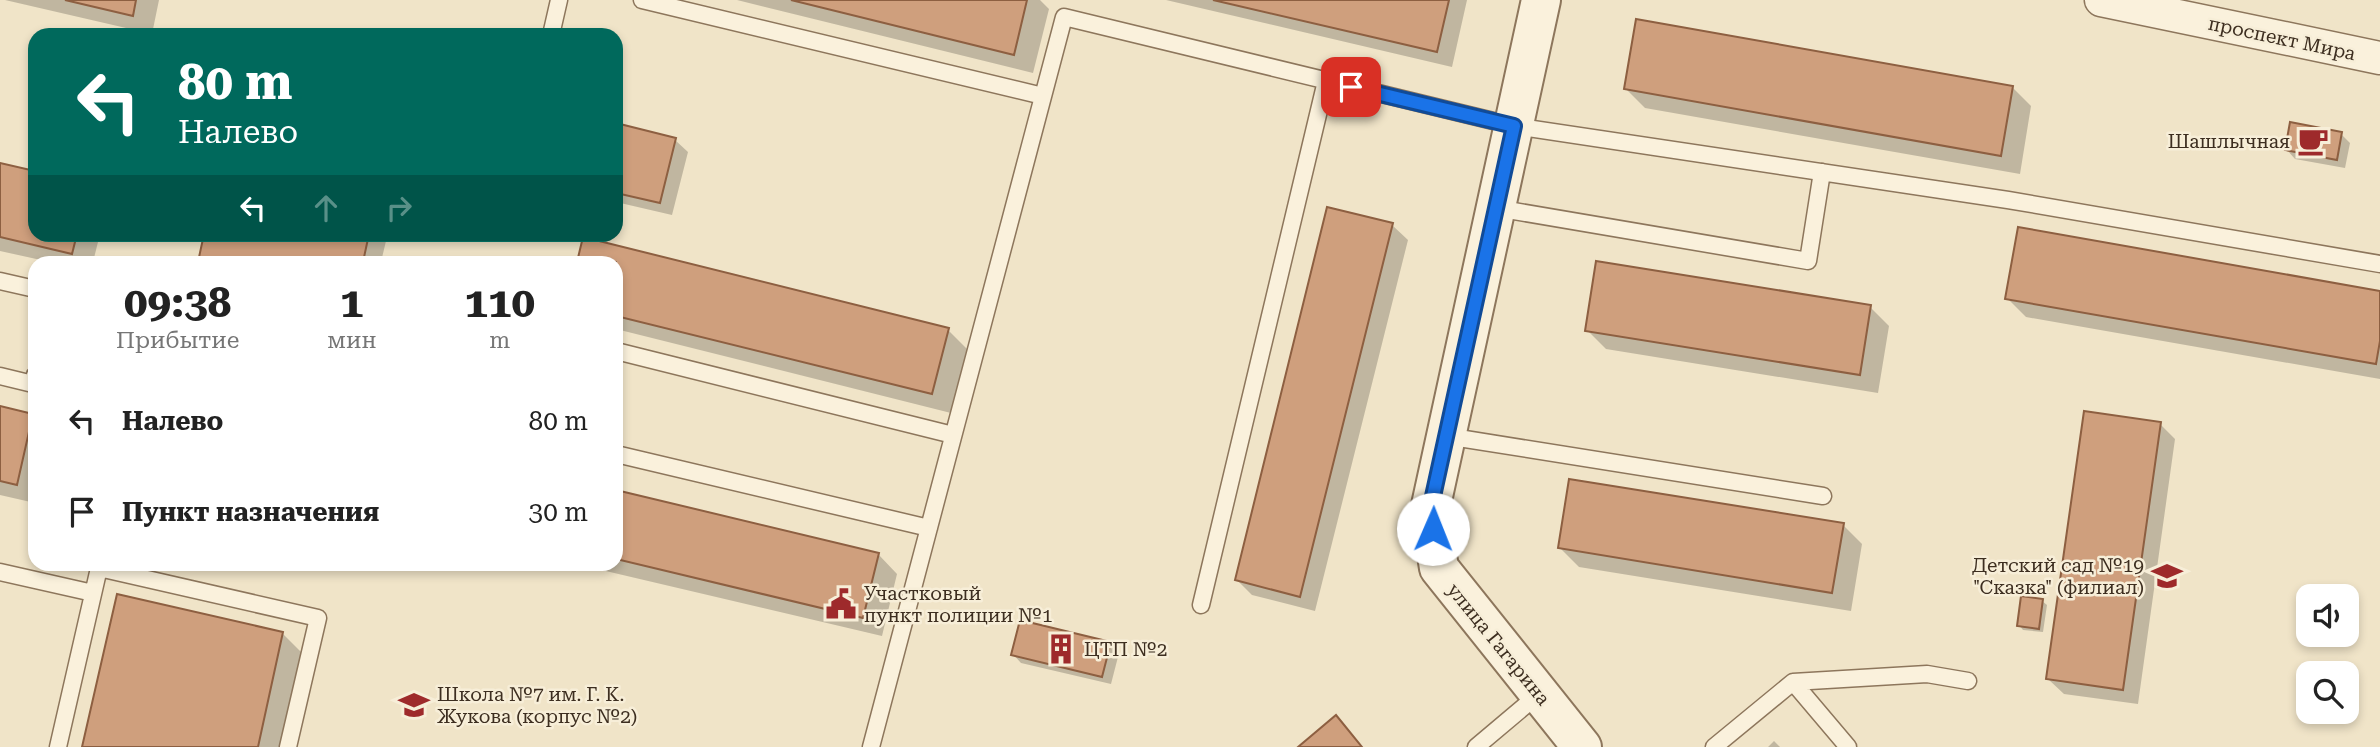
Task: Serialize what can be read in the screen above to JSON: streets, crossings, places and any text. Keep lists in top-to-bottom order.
{
  "streets": {
    "street": ["проспект Мира", "улица Гагарина"]
  },
  "places": {
    "cafe": ["Шашлычная"],
    "school or university": ["Детский сад №19 \"Сказка\" (филиал)", "Школа №7 им. Г. К. Жукова (корпус №2)"],
    "public building": ["Участковый пункт полиции №1"],
    "building": ["ЦТП №2"]
  },
  "page": {
    "turn": ["80 m", "Налево"],
    "eta": [
      "09:38",
      "Прибытие",
      "1",
      "мин",
      "110",
      "m"
    ],
    "list": [
      {
        "name": "Налево",
        "value": "80 m"
      },
      {
        "name": "Пункт назначения",
        "value": "30 m"
      }
    ]
  }
}
